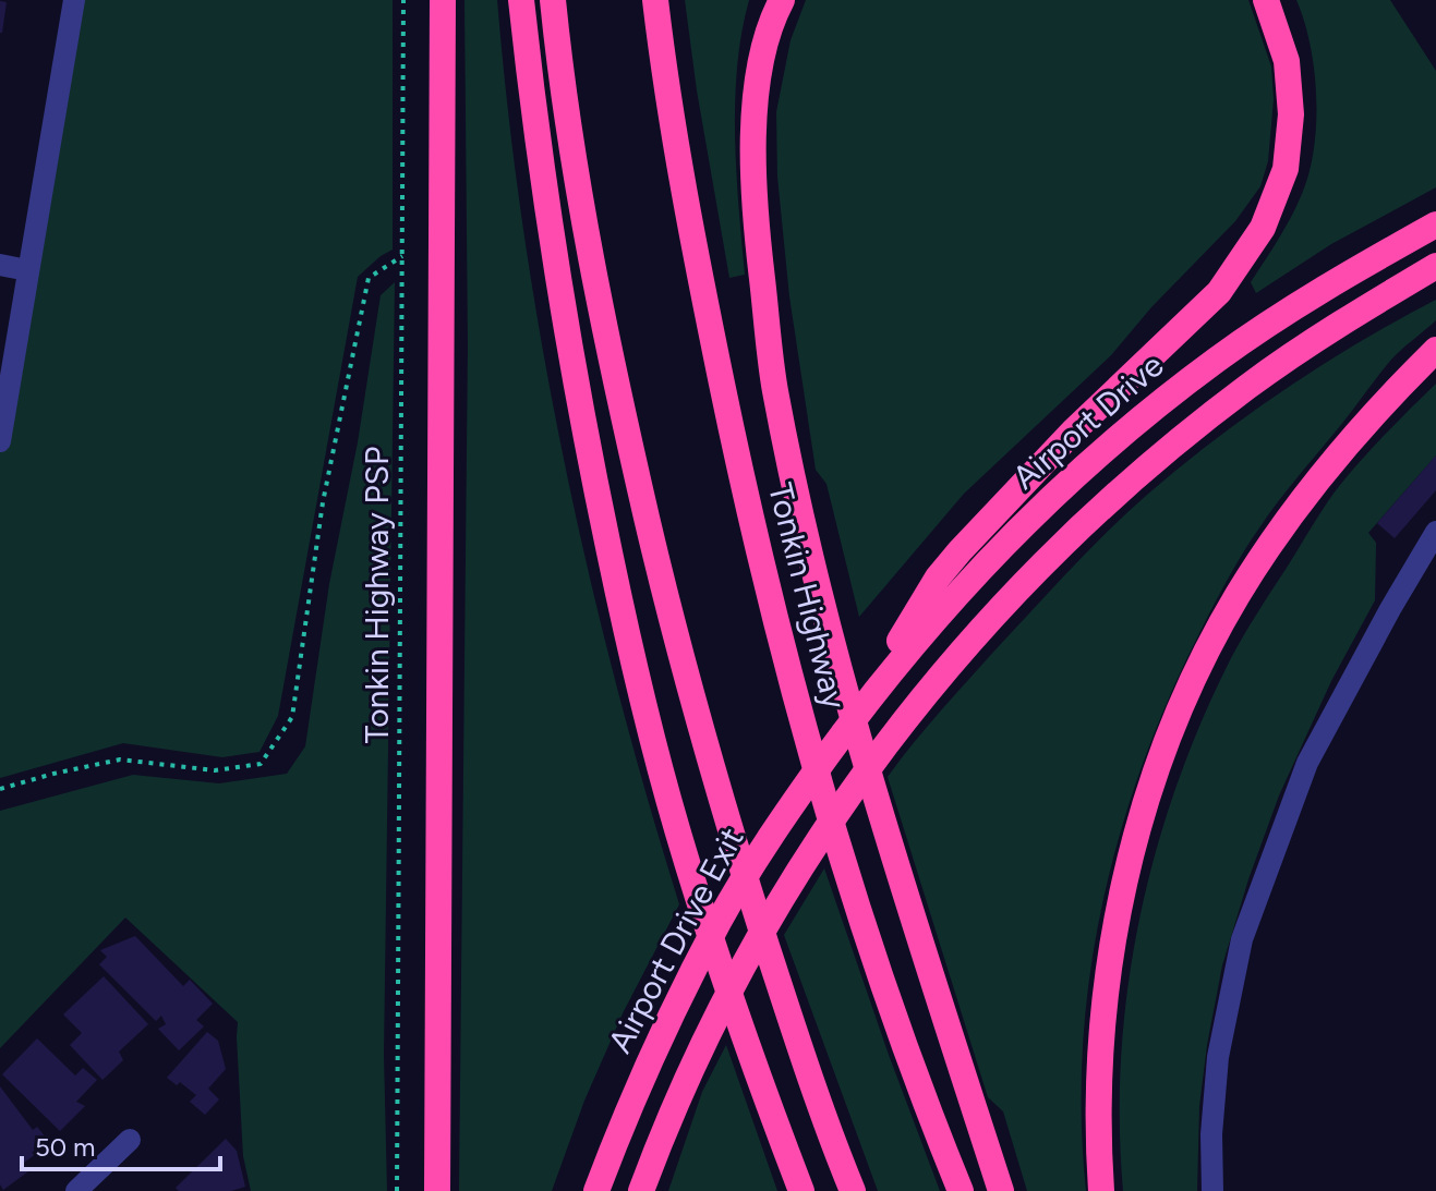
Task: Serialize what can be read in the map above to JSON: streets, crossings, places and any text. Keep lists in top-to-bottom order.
{
  "streets": {
    "highway": ["Airport Drive", "Tonkin Highway", "Airport Drive Exit"],
    "path": ["Tonkin Highway PSP"]
  },
  "crossings": [
    ["Airport Drive", "Airport Drive Exit"]
  ],
  "scale_bar": "50 m"
}
